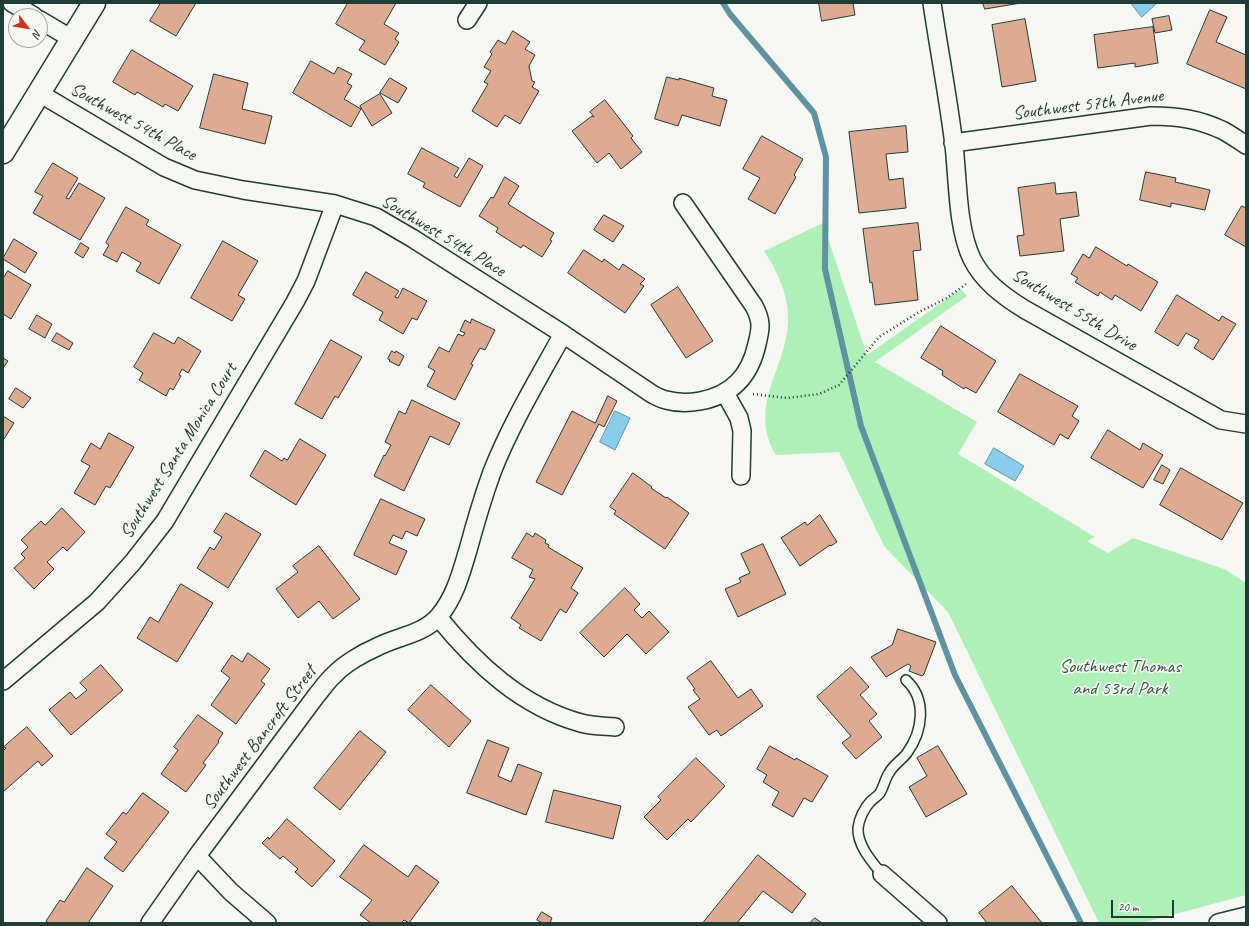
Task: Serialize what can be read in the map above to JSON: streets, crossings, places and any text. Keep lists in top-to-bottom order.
{
  "streets": {
    "street": [
      "Southwest 57th Avenue",
      "Southwest 54th Place",
      "Southwest 55th Drive",
      "Southwest Santa Monica Court",
      "Southwest Bancroft Street"
    ]
  },
  "crossings": [
    ["Southwest 57th Avenue", "Southwest 55th Drive"],
    ["Southwest 54th Place", "Southwest Santa Monica Court"],
    ["Southwest 54th Place", "Southwest Bancroft Street"]
  ],
  "parks": ["Southwest Thomas and 53rd Park"],
  "scale_bar": "20 m",
  "north": "bottom right"
}
